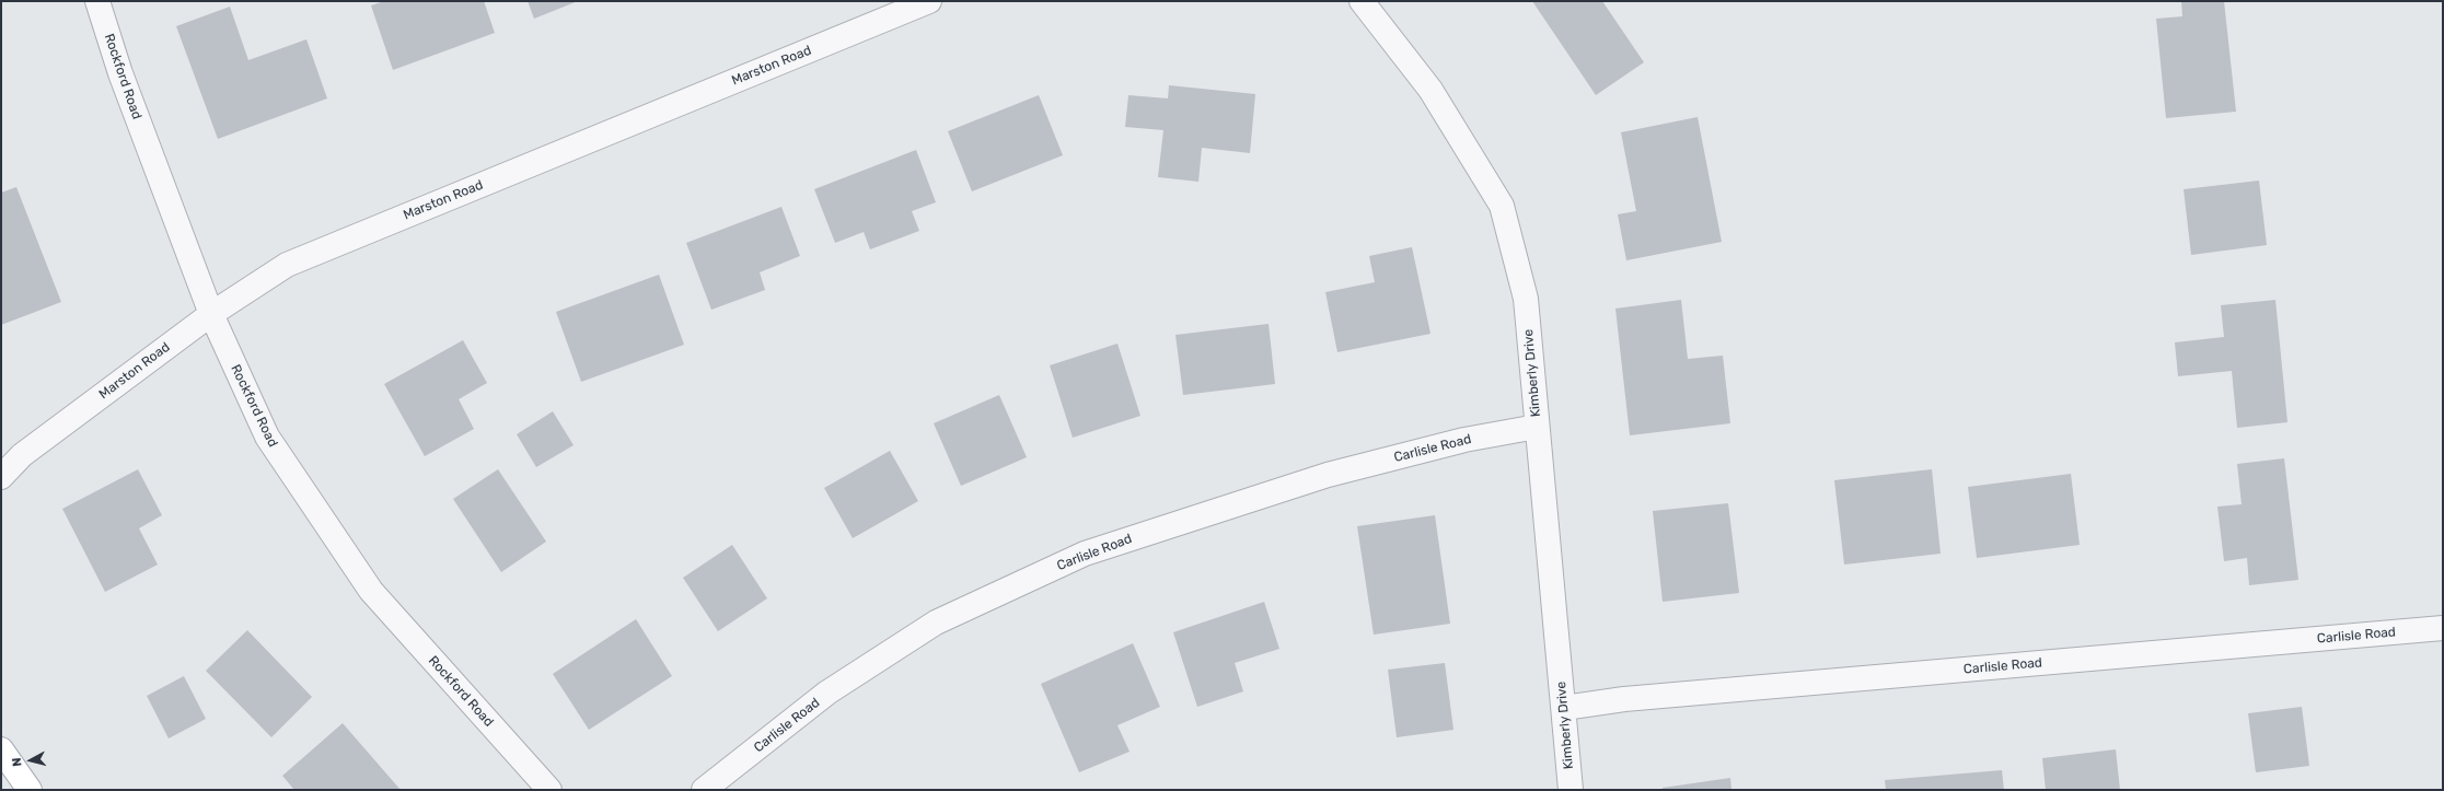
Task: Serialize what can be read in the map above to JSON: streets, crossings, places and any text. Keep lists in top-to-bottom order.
{
  "streets": {
    "street": [
      "Marston Road",
      "Rockford Road",
      "Kimberly Drive",
      "Carlisle Road"
    ]
  },
  "crossings": [
    ["Marston Road", "Rockford Road"],
    ["Kimberly Drive", "Carlisle Road"]
  ],
  "north": "left"
}
